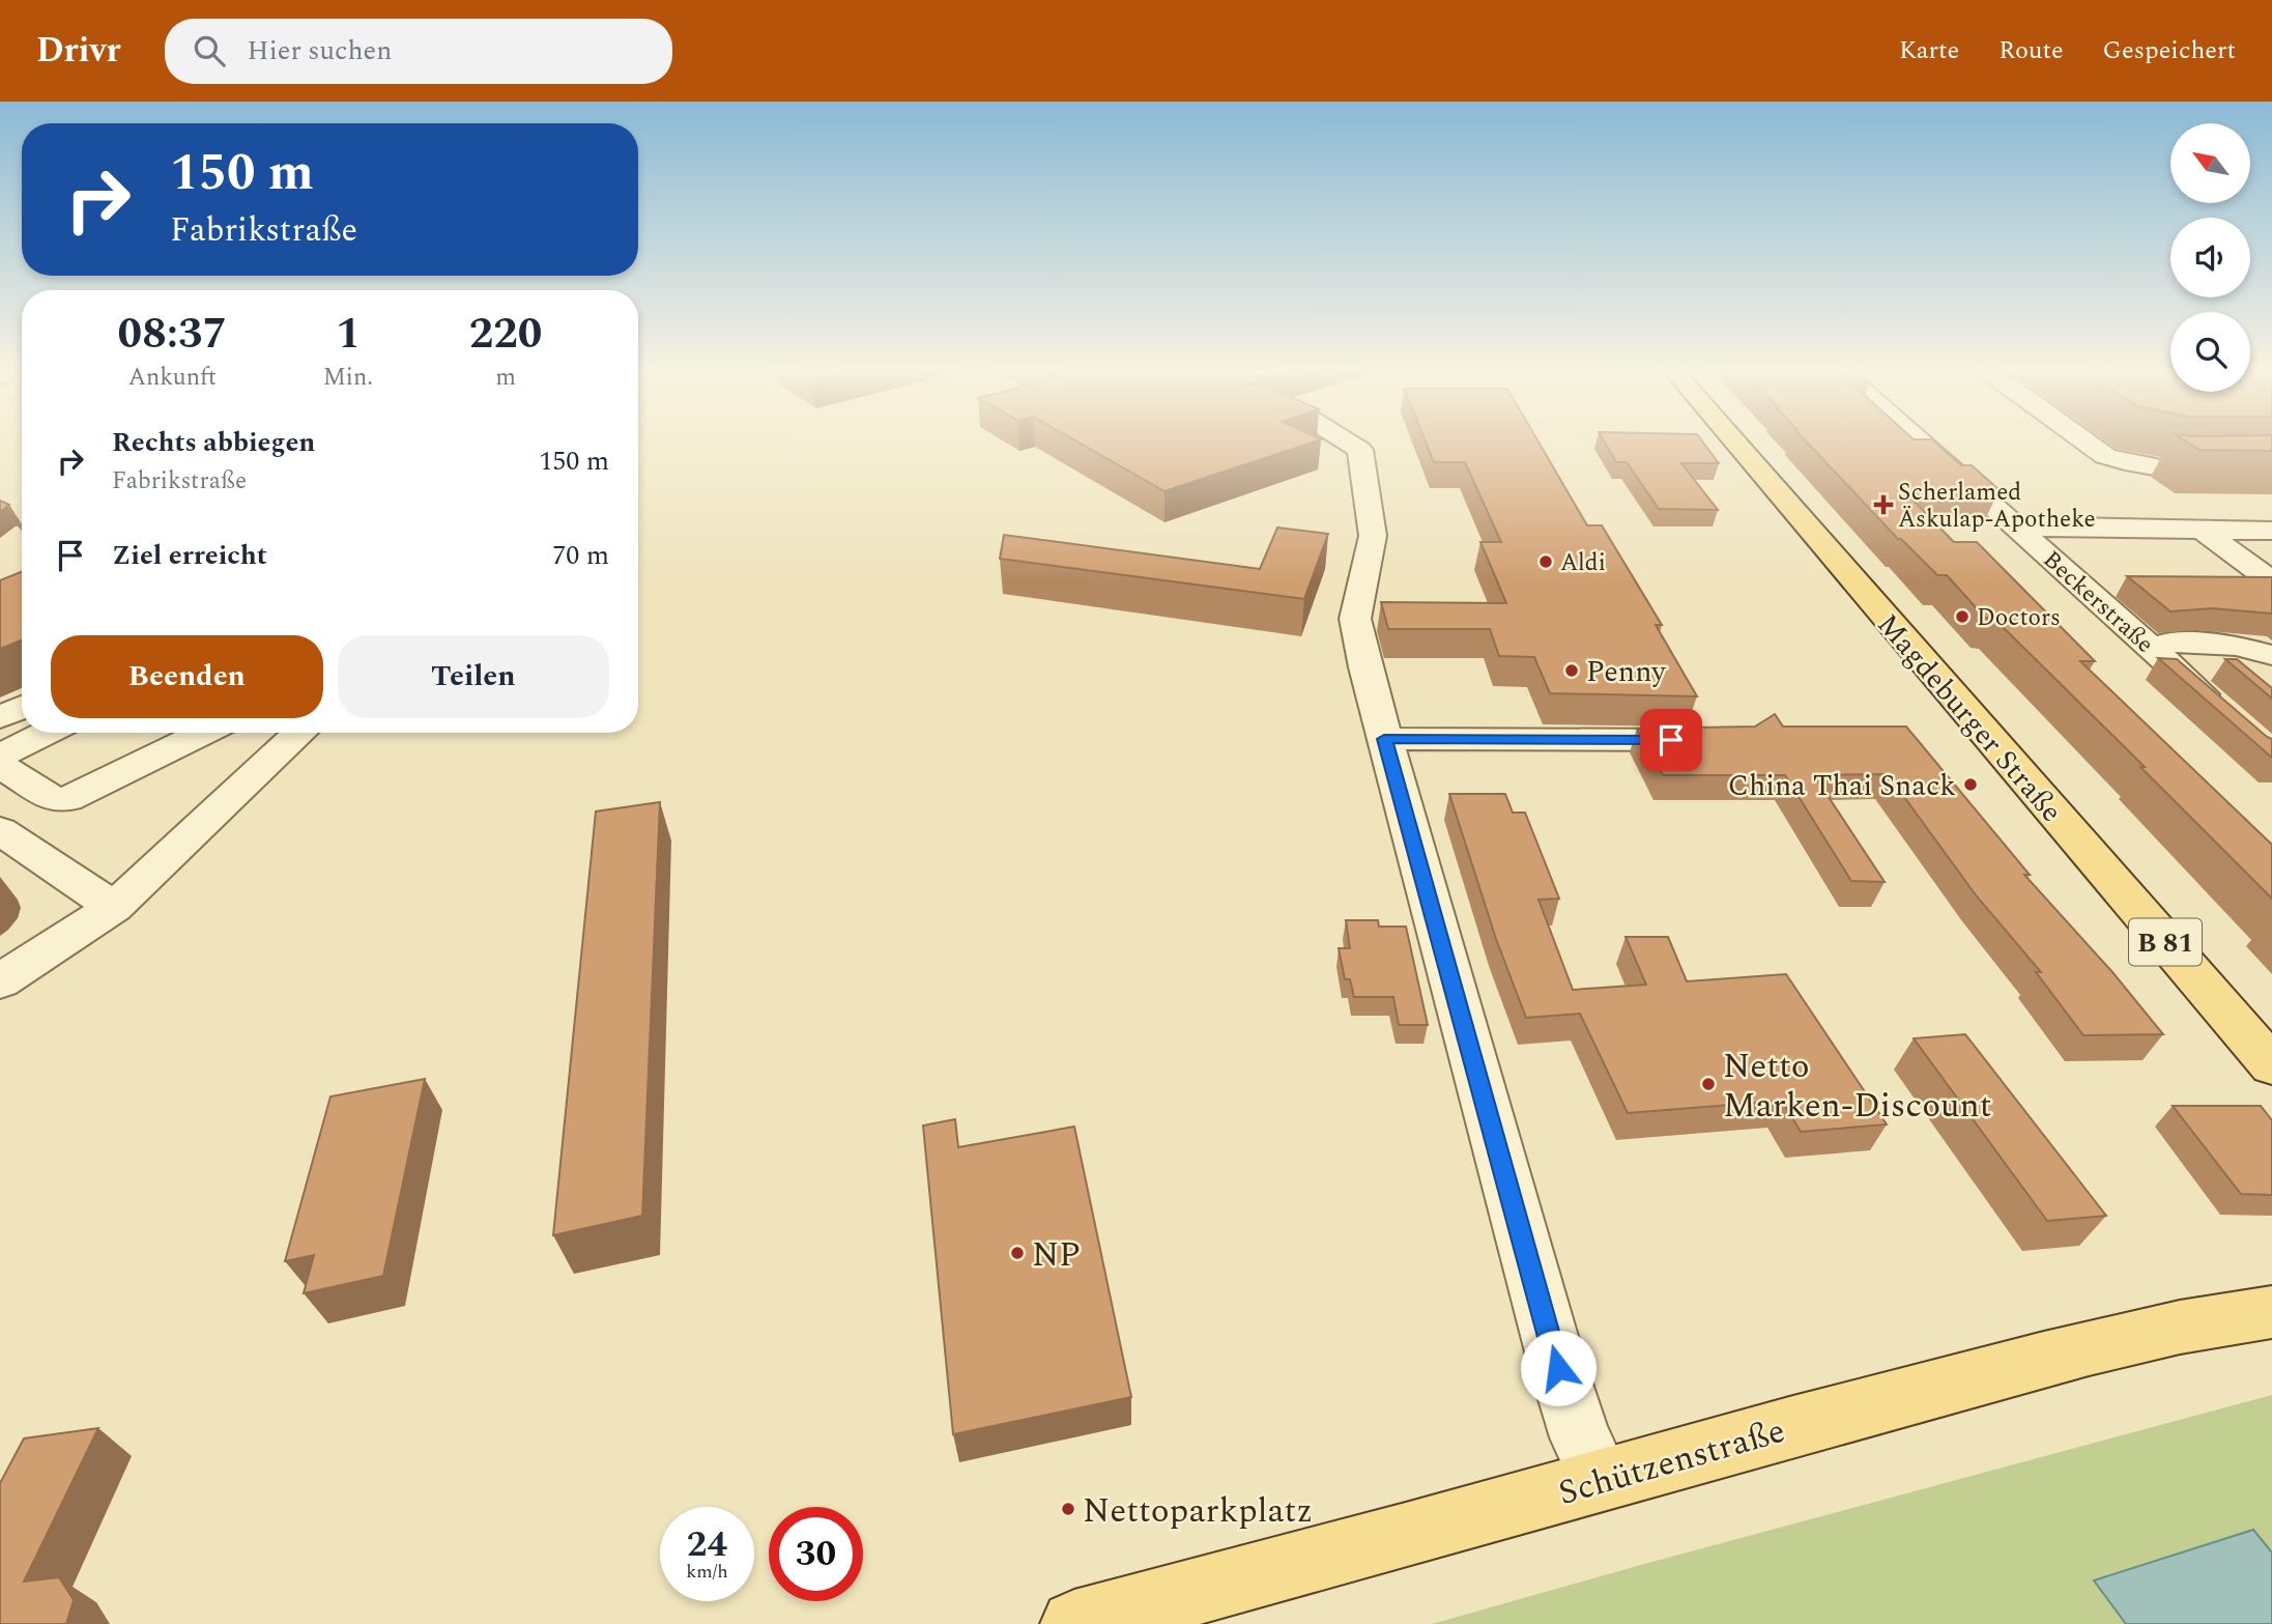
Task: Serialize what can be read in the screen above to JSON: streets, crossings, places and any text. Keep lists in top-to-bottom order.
{
  "streets": {
    "main road": ["Magdeburger Straße", "B 81", "Schützenstraße"],
    "street": ["Beckerstraße"]
  },
  "places": {
    "health": ["Scherlamed Äskulap-Apotheke"],
    "other": [
      "Aldi",
      "Doctors",
      "Penny",
      "China Thai Snack",
      "Netto Marken-Discount",
      "NP",
      "Nettoparkplatz"
    ]
  },
  "north": "top left",
  "page": {
    "header": "Drivr",
    "search": "Hier suchen",
    "nav": ["Karte", "Route", "Gespeichert"],
    "turn": ["150 m", "Fabrikstraße"],
    "eta": [
      "08:37",
      "Ankunft",
      "1",
      "Min.",
      "220",
      "m"
    ],
    "list": [
      {
        "name": "Rechts abbiegen",
        "note": "Fabrikstraße",
        "value": "150 m"
      },
      {
        "name": "Ziel erreicht",
        "value": "70 m"
      }
    ],
    "buttons": ["Beenden", "Teilen"],
    "speed": "24 km/h",
    "limit": "30"
  }
}
